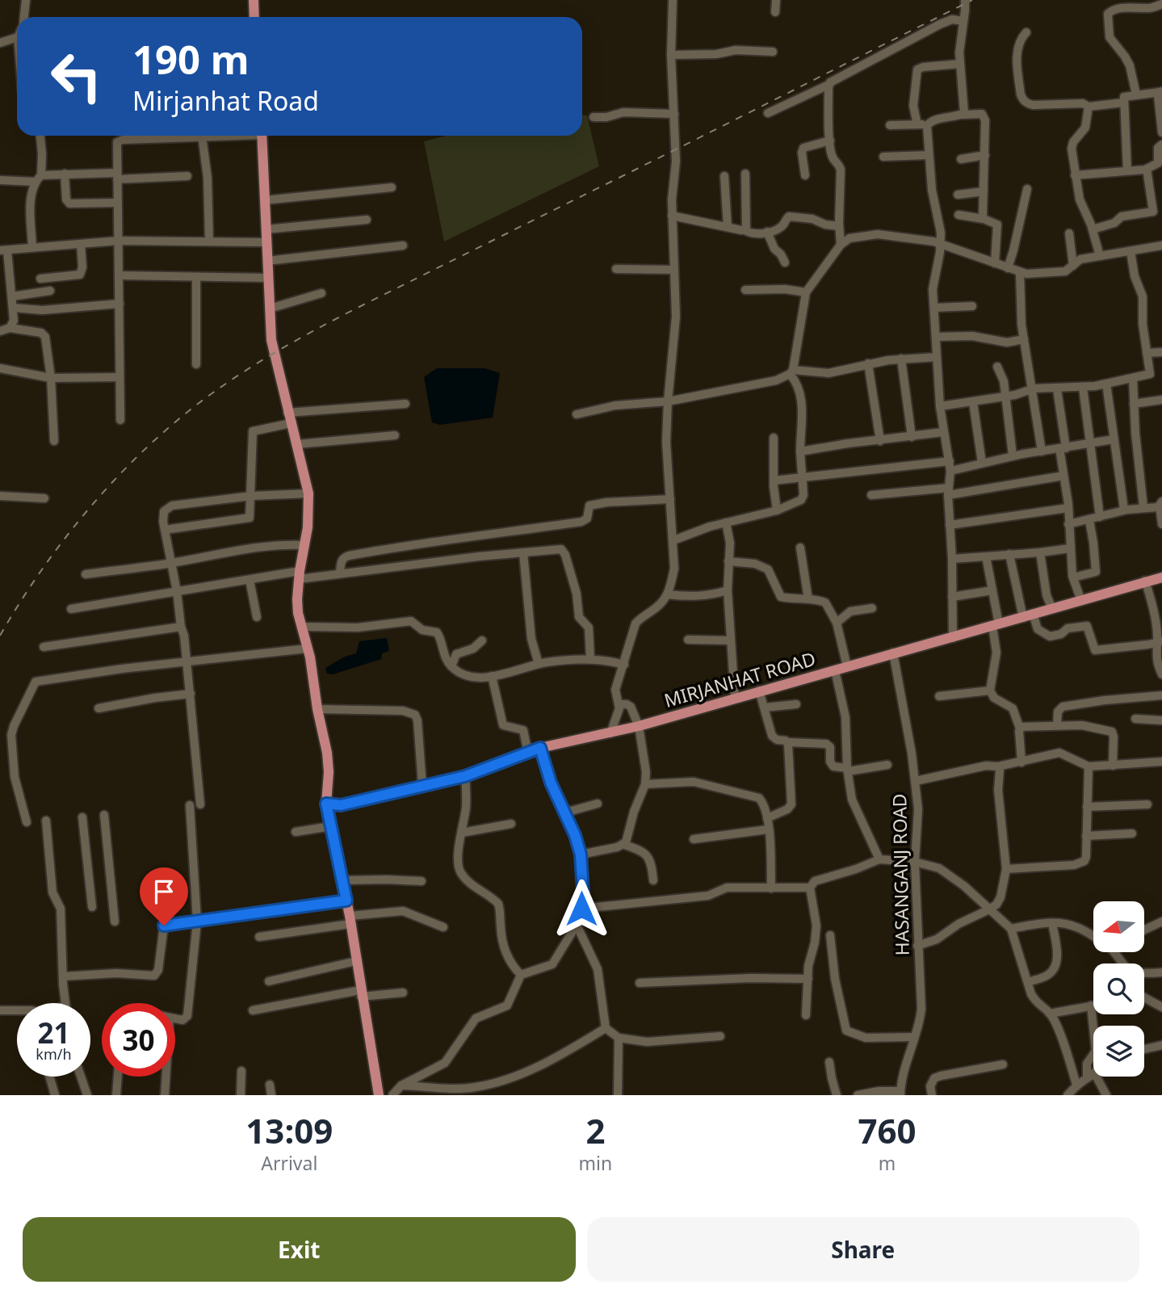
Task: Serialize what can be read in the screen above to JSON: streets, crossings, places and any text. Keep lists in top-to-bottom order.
{
  "streets": {
    "main road": ["MIRJANHAT ROAD"],
    "street": ["HASANGANJ ROAD"]
  },
  "crossings": [
    ["MIRJANHAT ROAD", "HASANGANJ ROAD"]
  ],
  "north": "left",
  "page": {
    "turn": ["190 m", "Mirjanhat Road"],
    "speed": "21 km/h",
    "limit": "30",
    "eta": [
      "13:09",
      "Arrival",
      "2",
      "min",
      "760",
      "m"
    ],
    "buttons": ["Exit", "Share"]
  }
}
